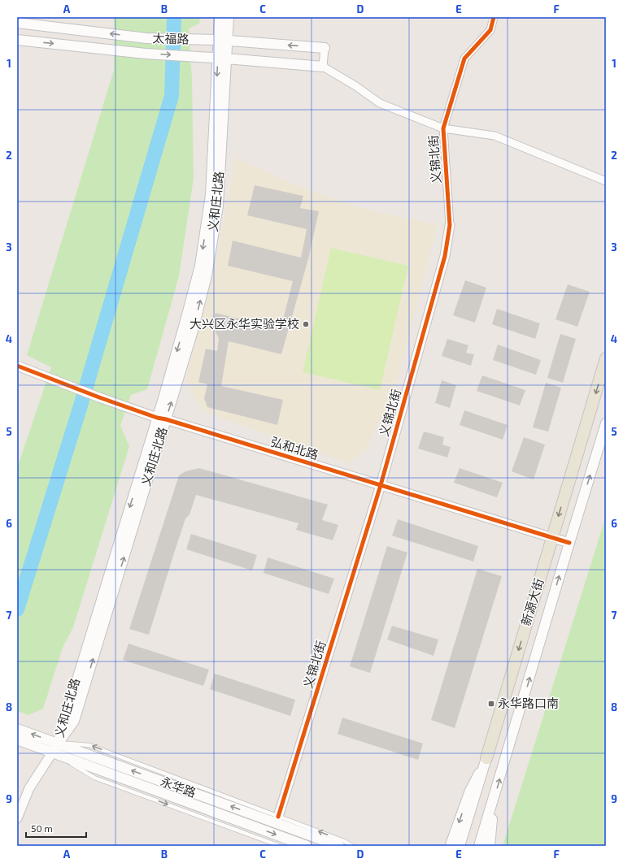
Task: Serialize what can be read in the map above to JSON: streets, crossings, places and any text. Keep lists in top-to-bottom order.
{
  "streets": {
    "main road": [
      "太福路",
      "义和庄北路",
      "新源大街",
      "永华路"
    ],
    "street": ["义锦北街", "弘和北路"]
  },
  "crossings": [
    ["太福路", "义和庄北路"],
    ["义锦北街", "弘和北路"],
    ["义和庄北路", "弘和北路"],
    ["义和庄北路", "永华路"],
    ["弘和北路", "新源大街"]
  ],
  "places": {
    "other": ["大兴区永华实验学校"],
    "transit": ["永华路口南"]
  },
  "scale_bar": "50 m",
  "grid": {
    "columns": [
      "A",
      "B",
      "C",
      "D",
      "E",
      "F"
    ],
    "rows": [
      "1",
      "2",
      "3",
      "4",
      "5",
      "6",
      "7",
      "8",
      "9"
    ]
  }
}
